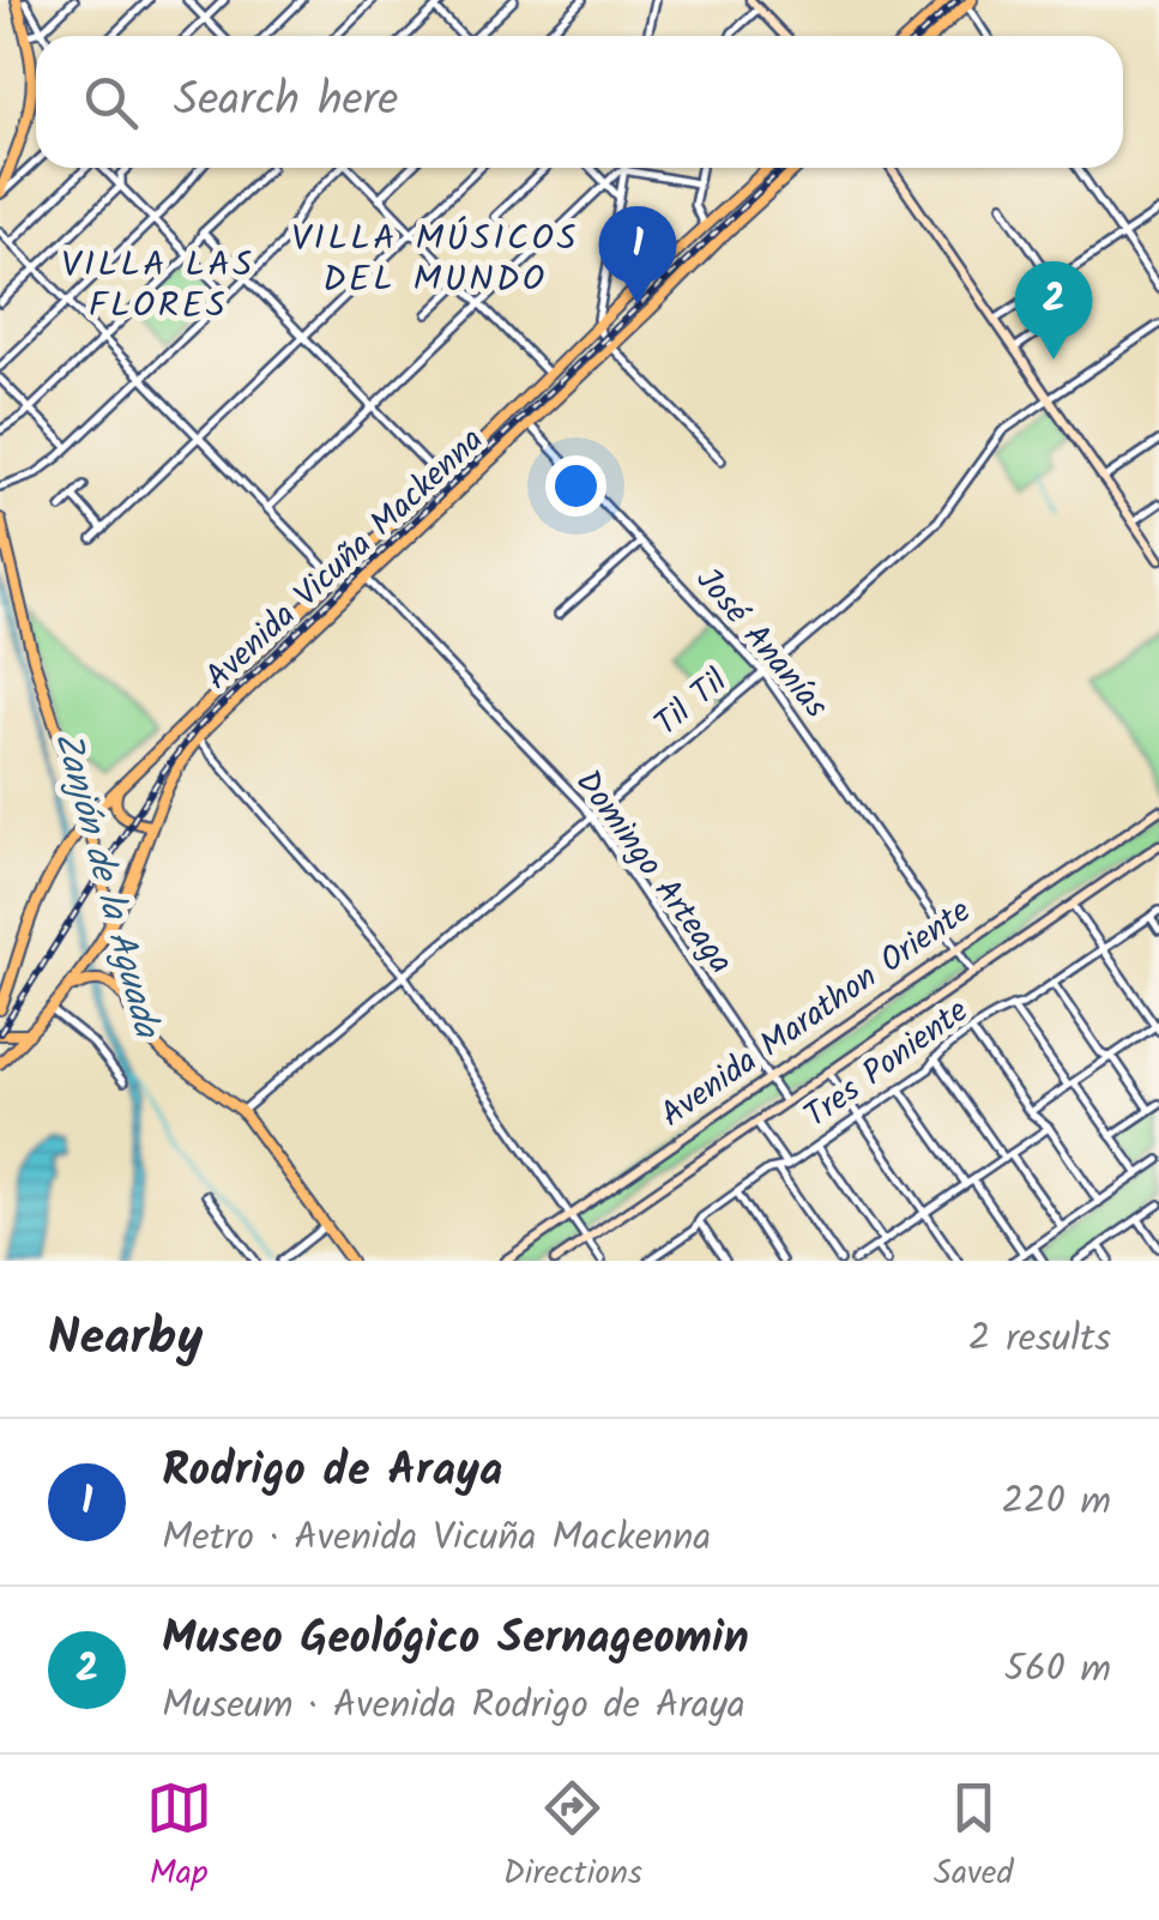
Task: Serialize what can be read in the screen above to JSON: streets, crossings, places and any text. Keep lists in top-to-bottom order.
{
  "streets": {
    "main road": ["Avenida Vicuña Mackenna", "Avenida Marathon Oriente"],
    "street": [
      "José Ananías",
      "Til Til",
      "Domingo Arteaga",
      "Tres Poniente"
    ]
  },
  "crossings": [
    ["Avenida Vicuña Mackenna", "José Ananías"],
    ["Avenida Vicuña Mackenna", "Domingo Arteaga"],
    ["José Ananías", "Til Til"],
    ["José Ananías", "Avenida Marathon Oriente"],
    ["Til Til", "Domingo Arteaga"],
    ["Domingo Arteaga", "Avenida Marathon Oriente"]
  ],
  "districts": ["VILLA MÚSICOS DEL MUNDO", "VILLA LAS FLORES"],
  "water": ["Zanjón de la Aguada"],
  "page": {
    "search": "Search here",
    "pins": ["1", "2"],
    "heading": ["Nearby", "2 results"],
    "list": [
      {
        "mark": "1",
        "name": "Rodrigo de Araya",
        "note": "Metro · Avenida Vicuña Mackenna",
        "value": "220 m"
      },
      {
        "mark": "2",
        "name": "Museo Geológico Sernageomin",
        "note": "Museum · Avenida Rodrigo de Araya",
        "value": "560 m"
      }
    ],
    "nav": ["Map", "Directions", "Saved"]
  }
}
